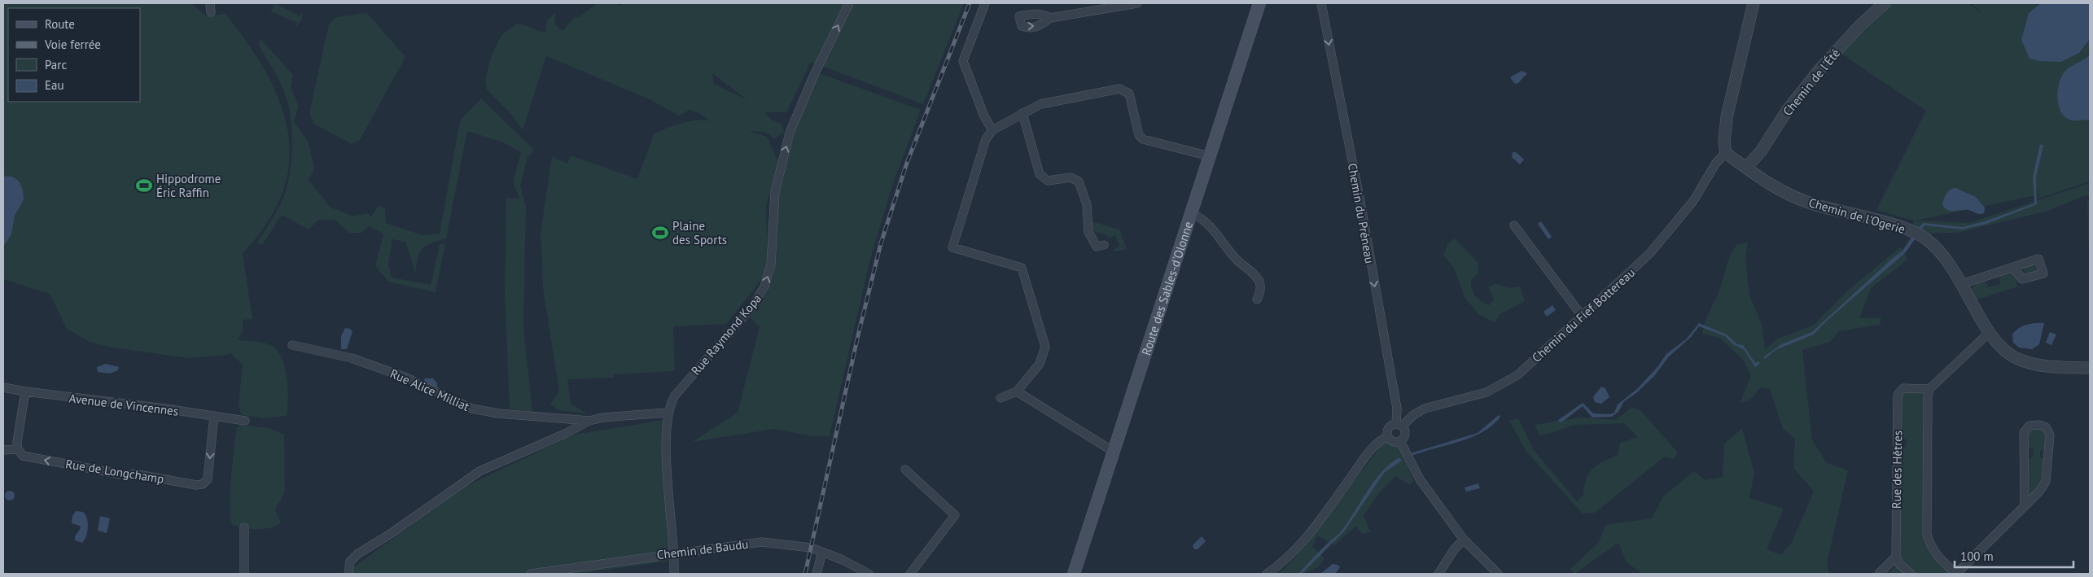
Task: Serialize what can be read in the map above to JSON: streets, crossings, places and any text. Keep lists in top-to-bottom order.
{
  "streets": {
    "main road": ["Route des Sables-d'Olonne"],
    "street": [
      "Chemin de l'Été",
      "Chemin du Préneau",
      "Chemin de l'Ogerie",
      "Chemin du Fief Bottereau",
      "Rue Raymond Kopa",
      "Rue Alice Milliat",
      "Avenue de Vincennes",
      "Rue des Hêtres",
      "Rue de Longchamp",
      "Chemin de Baudu"
    ]
  },
  "crossings": [
    ["Chemin de l'Été", "Chemin de l'Ogerie"],
    ["Chemin du Préneau", "Chemin du Fief Bottereau"],
    ["Chemin de l'Ogerie", "Chemin du Fief Bottereau"],
    ["Rue Raymond Kopa", "Rue Alice Milliat"],
    ["Rue Raymond Kopa", "Chemin de Baudu"],
    ["Avenue de Vincennes", "Rue de Longchamp"]
  ],
  "one_way": ["Chemin du Préneau", "Rue Raymond Kopa"],
  "places": {
    "sports": ["Hippodrome Éric Raffin", "Plaine des Sports"]
  },
  "legend": [
    "Route",
    "Voie ferrée",
    "Parc",
    "Eau"
  ],
  "scale_bar": "100 m"
}
